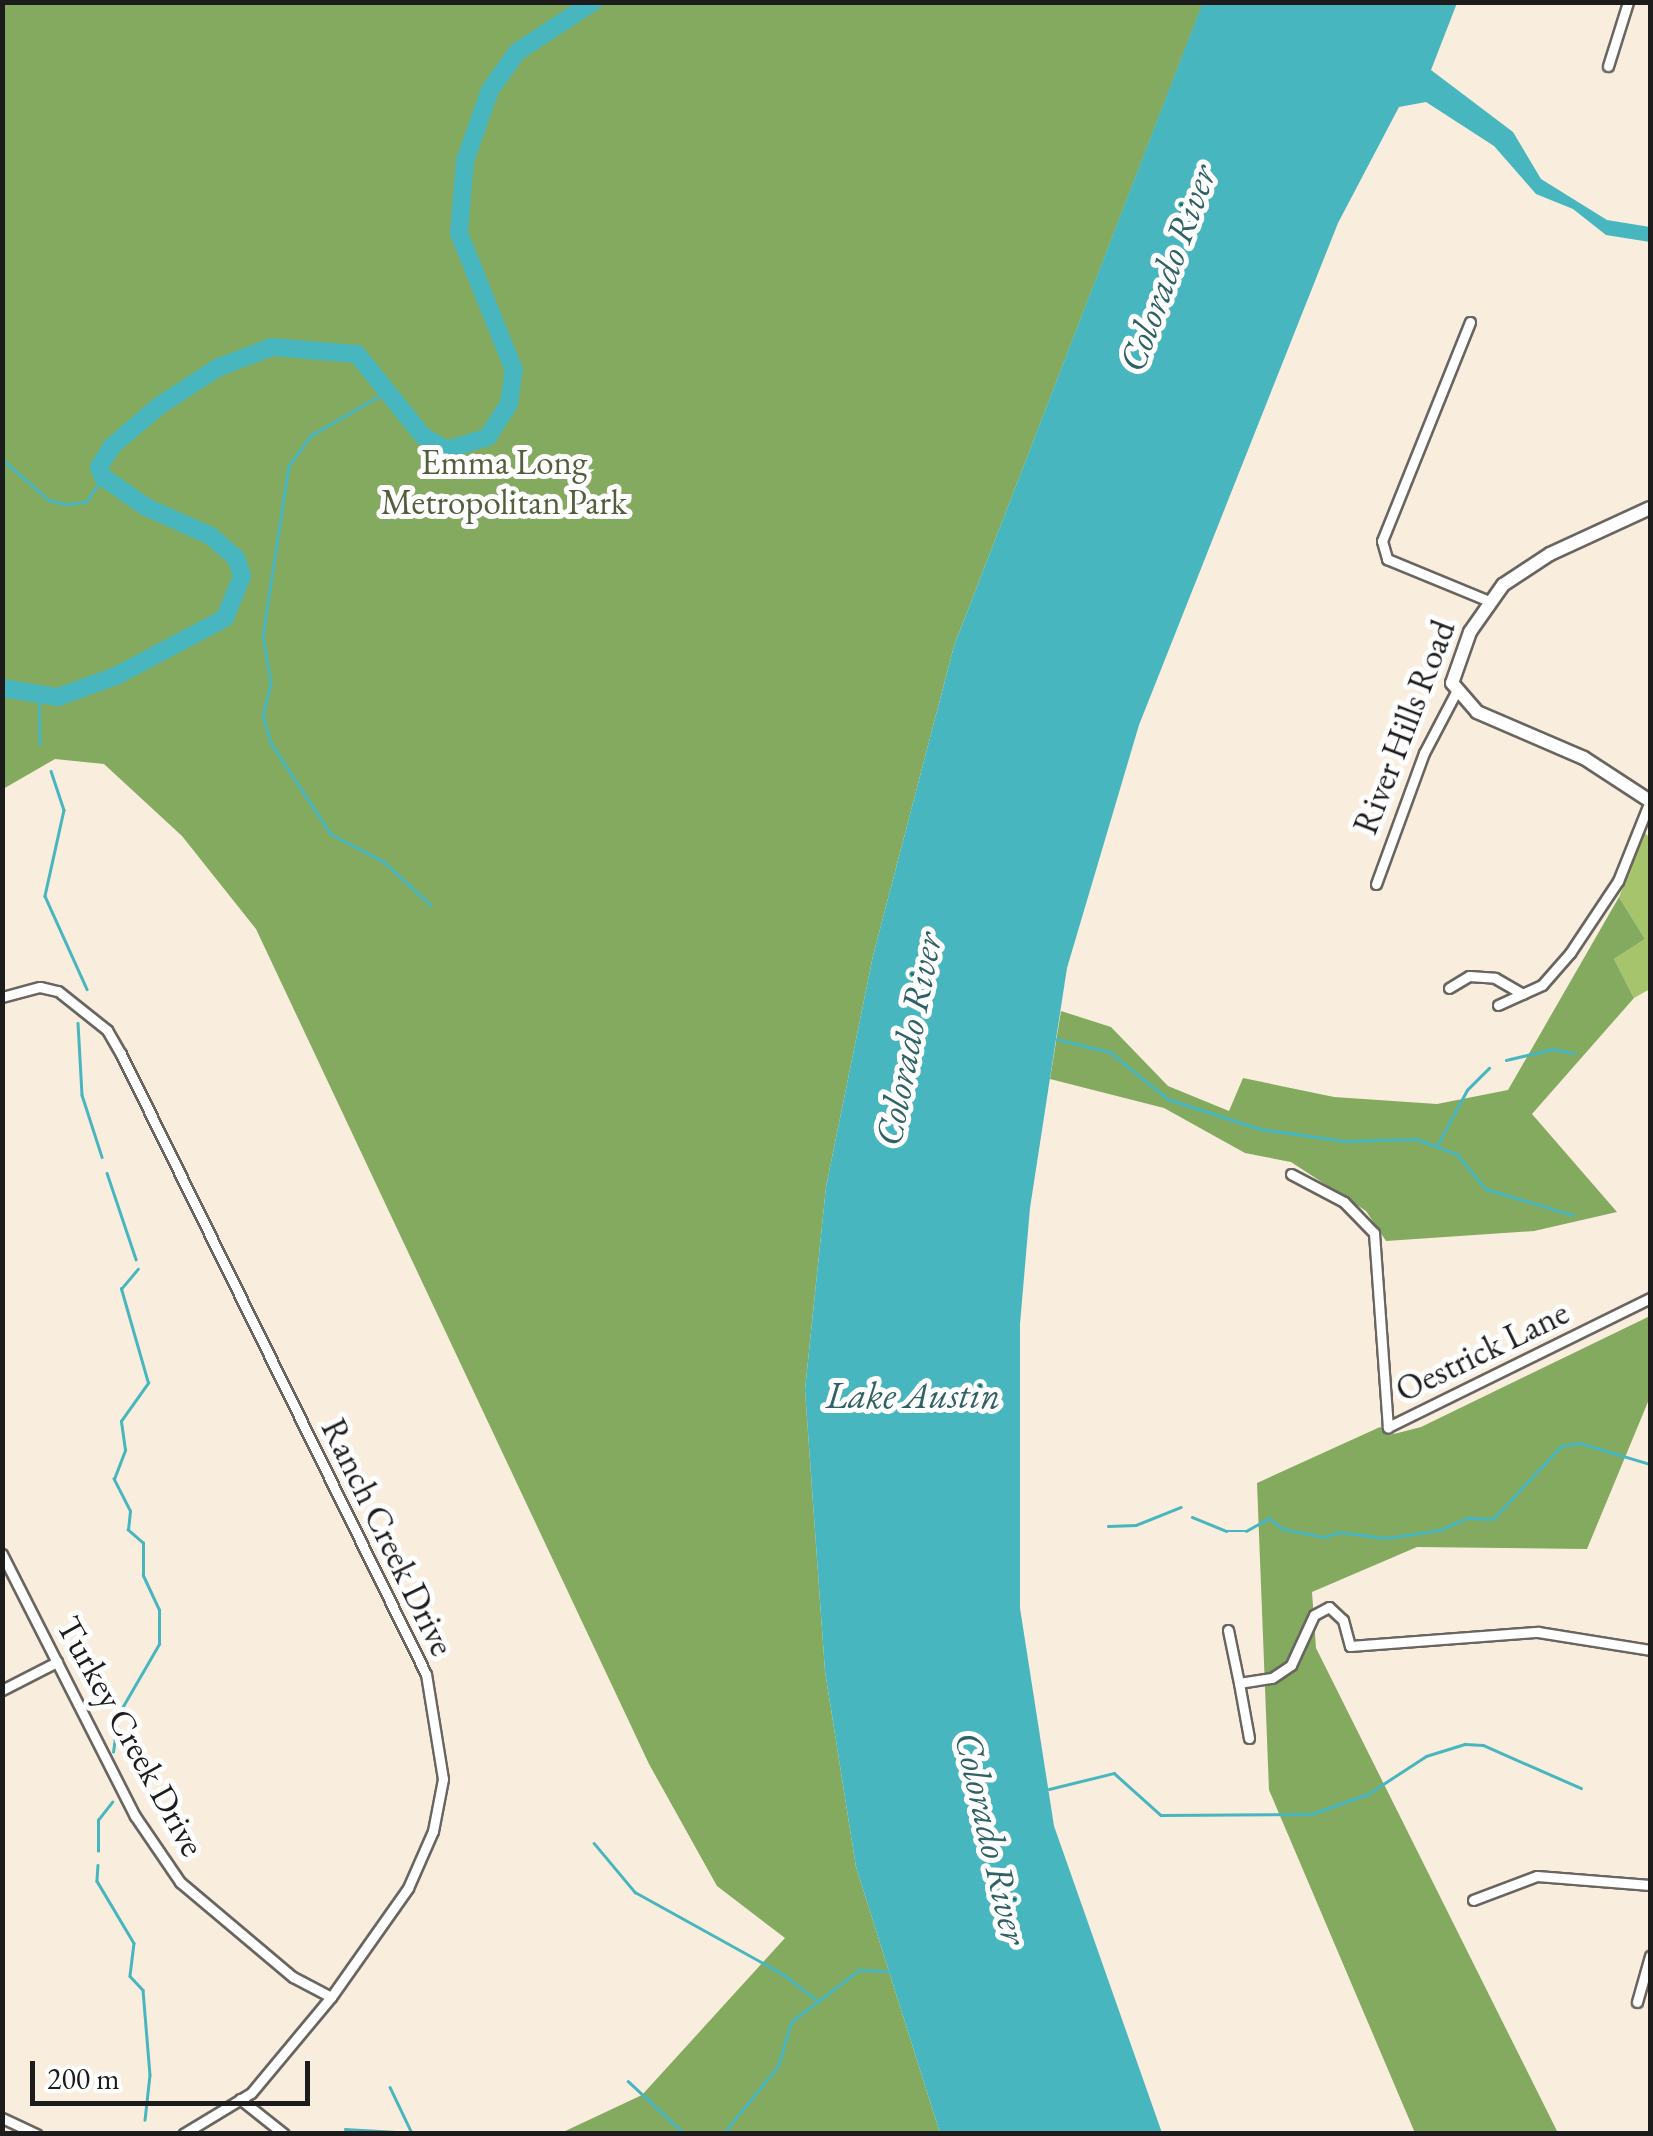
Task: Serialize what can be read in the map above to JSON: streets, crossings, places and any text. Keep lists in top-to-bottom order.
{
  "streets": {
    "street": [
      "River Hills Road",
      "Oestrick Lane",
      "Ranch Creek Drive",
      "Turkey Creek Drive"
    ]
  },
  "crossings": [
    ["Ranch Creek Drive", "Turkey Creek Drive"]
  ],
  "water": ["Colorado River", "Lake Austin"],
  "parks": ["Emma Long Metropolitan Park"],
  "scale_bar": "200 m"
}
